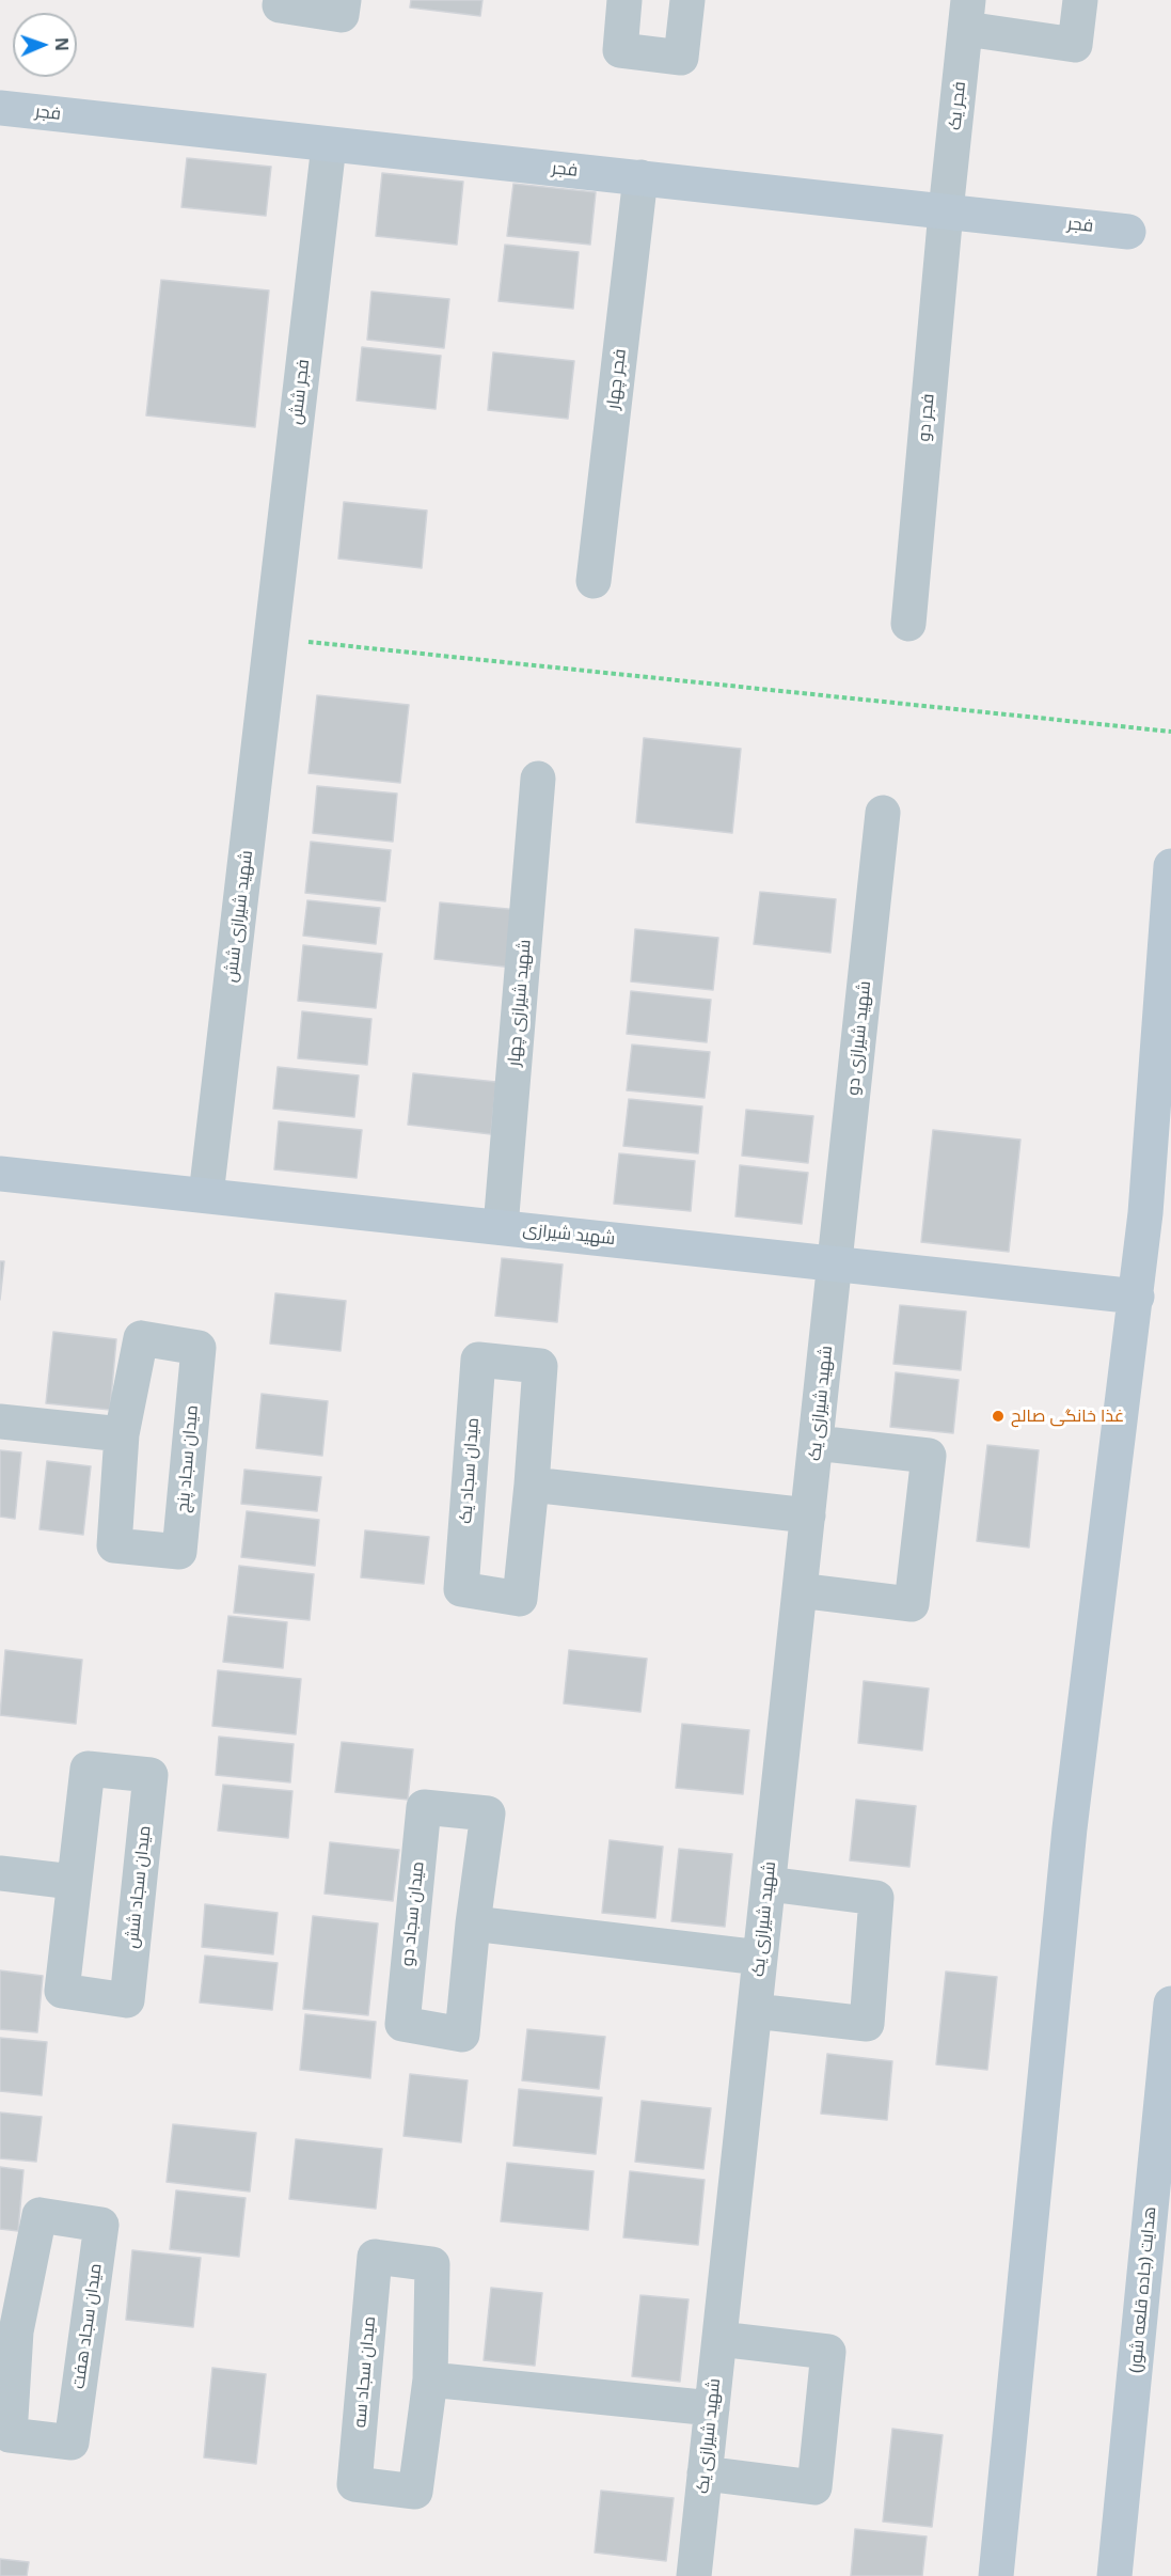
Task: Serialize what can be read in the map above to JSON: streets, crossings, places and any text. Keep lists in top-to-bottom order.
{
  "streets": {
    "street": [
      "فجر یک",
      "فجر",
      "فجر چهار",
      "فجر شش",
      "فجر دو",
      "شهید شیرازی شش",
      "شهید شیرازی چهار",
      "شهید شیرازی دو",
      "شهید شیرازی",
      "شهید شیرازی یک",
      "میدان سجاد پنج",
      "میدان سجاد یک",
      "میدان سجاد شش",
      "میدان سجاد دو",
      "هدایت (جاده قلعه شور)",
      "میدان سجاد هفت",
      "میدان سجاد سه"
    ]
  },
  "crossings": [
    ["فجر یک", "فجر"],
    ["فجر یک", "فجر دو"],
    ["فجر", "فجر چهار"],
    ["فجر", "فجر شش"],
    ["فجر", "فجر دو"],
    ["فجر شش", "شهید شیرازی شش"],
    ["شهید شیرازی شش", "شهید شیرازی"],
    ["شهید شیرازی چهار", "شهید شیرازی"],
    ["شهید شیرازی دو", "شهید شیرازی"],
    ["شهید شیرازی دو", "شهید شیرازی یک"],
    ["شهید شیرازی", "شهید شیرازی یک"]
  ],
  "places": ["غذا خانگی صالح"],
  "north": "right"
}
